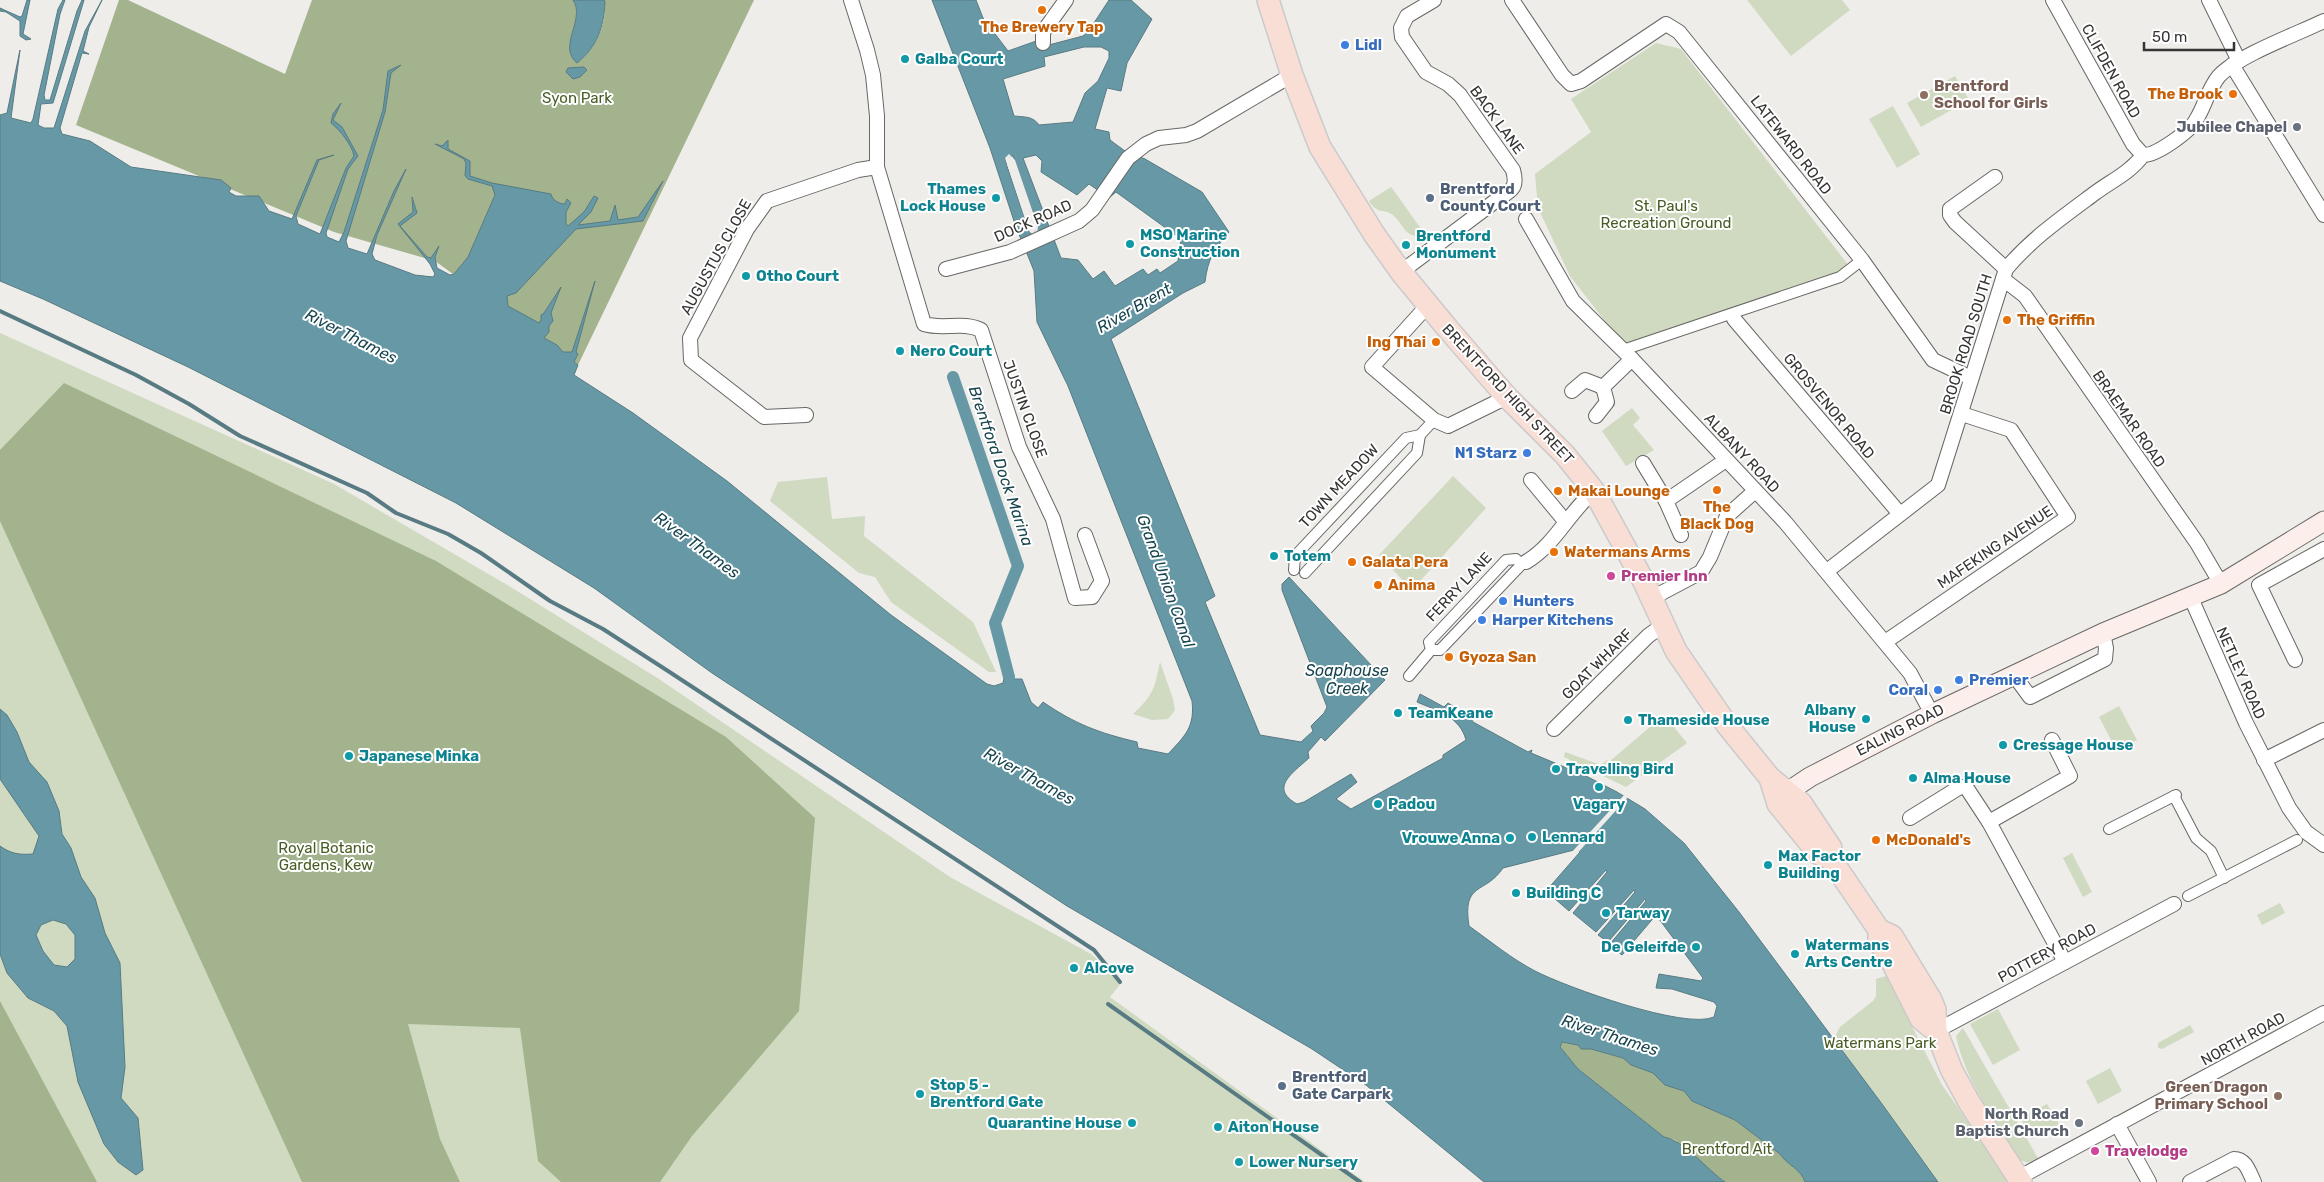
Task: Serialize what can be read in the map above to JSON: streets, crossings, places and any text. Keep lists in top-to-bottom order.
{
  "streets": {
    "main road": ["BRENTFORD HIGH STREET", "EALING ROAD"],
    "street": [
      "CLIFDEN ROAD",
      "BACK LANE",
      "LATEWARD ROAD",
      "DOCK ROAD",
      "AUGUSTUS CLOSE",
      "BROOK ROAD SOUTH",
      "GROSVENOR ROAD",
      "JUSTIN CLOSE",
      "BRAEMAR ROAD",
      "ALBANY ROAD",
      "TOWN MEADOW",
      "MAFEKING AVENUE",
      "FERRY LANE",
      "GOAT WHARF",
      "NETLEY ROAD",
      "POTTERY ROAD",
      "NORTH ROAD"
    ]
  },
  "crossings": [
    ["CLIFDEN ROAD", "BROOK ROAD SOUTH"],
    ["BACK LANE", "BRENTFORD HIGH STREET"],
    ["LATEWARD ROAD", "BROOK ROAD SOUTH"],
    ["DOCK ROAD", "BRENTFORD HIGH STREET"],
    ["AUGUSTUS CLOSE", "JUSTIN CLOSE"],
    ["BROOK ROAD SOUTH", "GROSVENOR ROAD"],
    ["BROOK ROAD SOUTH", "BRAEMAR ROAD"],
    ["BROOK ROAD SOUTH", "ALBANY ROAD"],
    ["BROOK ROAD SOUTH", "MAFEKING AVENUE"],
    ["BRENTFORD HIGH STREET", "FERRY LANE"],
    ["BRENTFORD HIGH STREET", "GOAT WHARF"],
    ["BRENTFORD HIGH STREET", "EALING ROAD"],
    ["BRENTFORD HIGH STREET", "POTTERY ROAD"],
    ["BRENTFORD HIGH STREET", "NORTH ROAD"],
    ["BRAEMAR ROAD", "EALING ROAD"],
    ["ALBANY ROAD", "MAFEKING AVENUE"],
    ["ALBANY ROAD", "EALING ROAD"],
    ["NETLEY ROAD", "EALING ROAD"]
  ],
  "water": [
    "River Brent",
    "River Thames",
    "Brentford Dock Marina",
    "Grand Union Canal",
    "Soaphouse Creek"
  ],
  "parks": [
    "Syon Park",
    "St. Paul's Recreation Ground",
    "Royal Botanic Gardens, Kew",
    "Watermans Park",
    "Brentford Ait"
  ],
  "places": [
    "The Brewery Tap",
    "Lidl",
    "Galba Court",
    "The Brook",
    "Brentford School for Girls",
    "Jubilee Chapel",
    "Thames Lock House",
    "Brentford County Court",
    "MSO Marine Construction",
    "Brentford Monument",
    "Otho Court",
    "The Griffin",
    "Ing Thai",
    "Nero Court",
    "N1 Starz",
    "The Black Dog",
    "Makai Lounge",
    "Watermans Arms",
    "Totem",
    "Galata Pera",
    "Premier Inn",
    "Anima",
    "Hunters",
    "Harper Kitchens",
    "Gyoza San",
    "Premier",
    "Coral",
    "TeamKeane",
    "Albany House",
    "Thameside House",
    "Cressage House",
    "Japanese Minka",
    "Travelling Bird",
    "Alma House",
    "Vagary",
    "Padou",
    "Lennard",
    "Vrouwe Anna",
    "McDonald's",
    "Max Factor Building",
    "Building C",
    "Tarway",
    "De Geleifde",
    "Watermans Arts Centre",
    "Alcove",
    "Brentford Gate Carpark",
    "Stop 5 - Brentford Gate",
    "Green Dragon Primary School",
    "Quarantine House",
    "North Road Baptist Church",
    "Aiton House",
    "Travelodge",
    "Lower Nursery"
  ],
  "scale_bar": "50 m"
}
